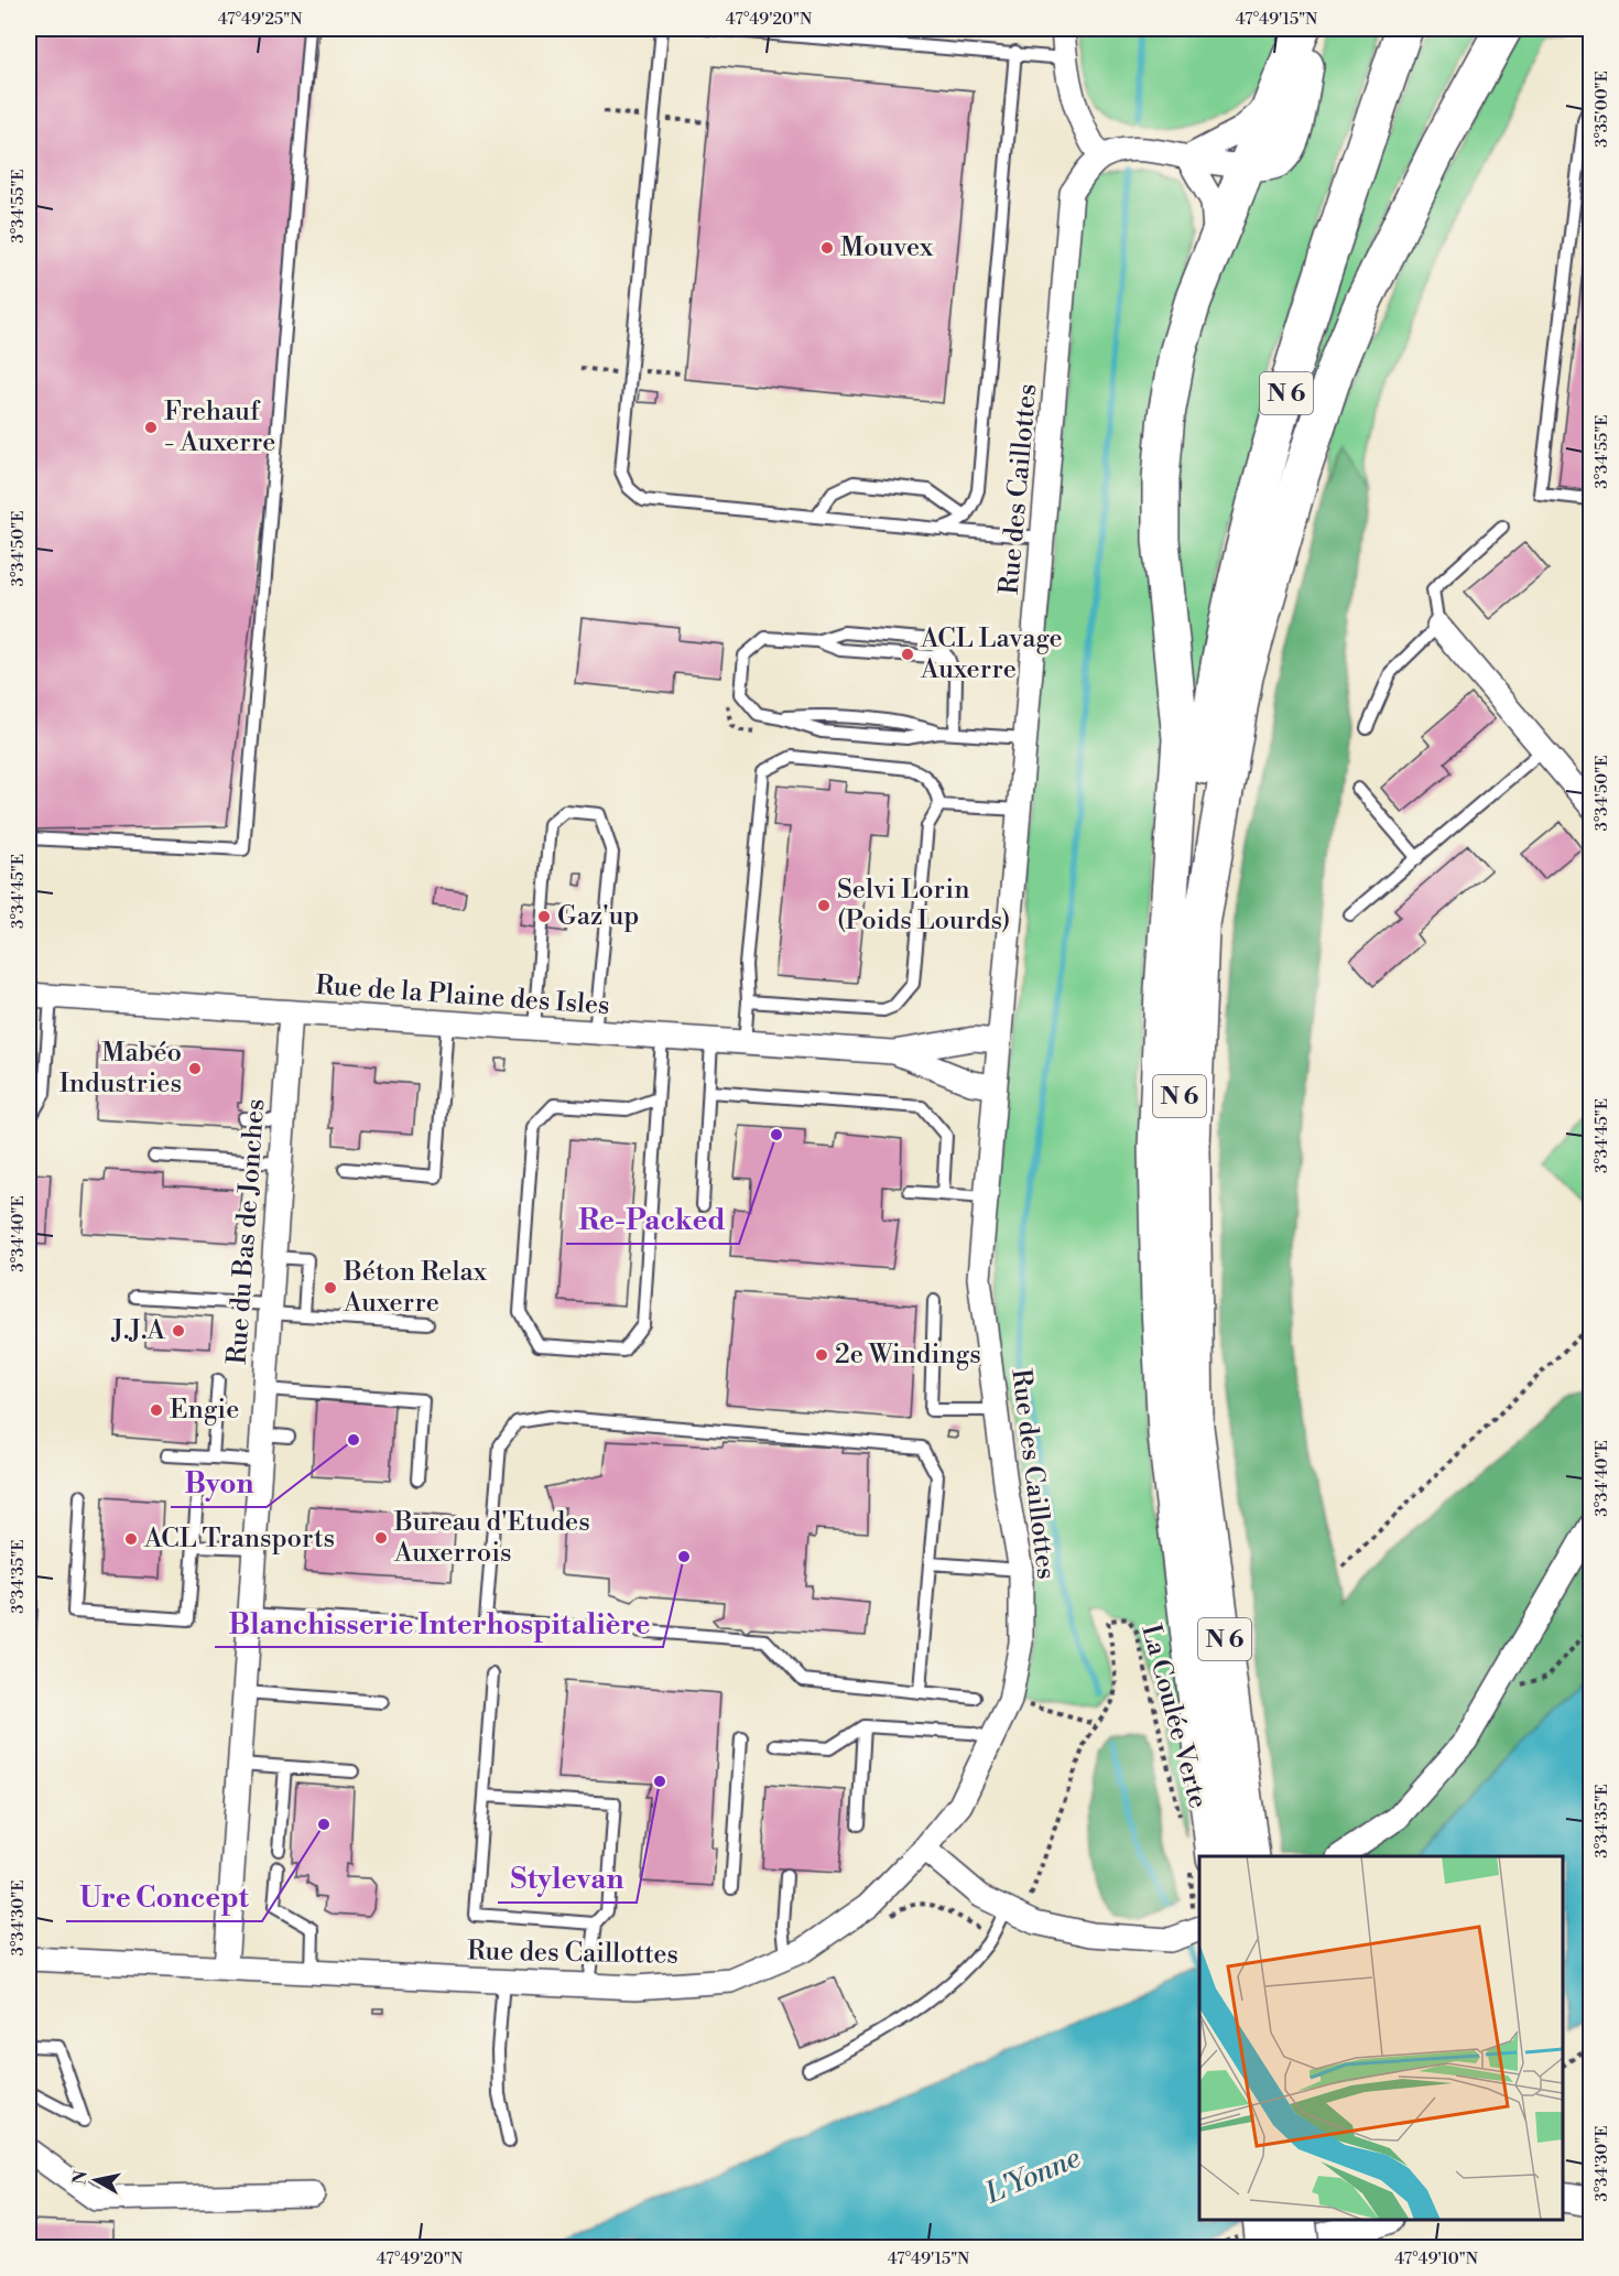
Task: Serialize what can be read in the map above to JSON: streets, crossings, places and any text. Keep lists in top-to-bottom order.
{
  "streets": {
    "main road": ["N 6"],
    "street": ["Rue des Caillottes", "Rue de la Plaine des Isles", "Rue du Bas de Jonches"],
    "path": ["La Coulée Verte"]
  },
  "crossings": [
    ["Rue des Caillottes", "Rue de la Plaine des Isles"],
    ["Rue des Caillottes", "Rue du Bas de Jonches"],
    ["Rue de la Plaine des Isles", "Rue du Bas de Jonches"]
  ],
  "water": ["L'Yonne"],
  "places": [
    "Mouvex",
    "Frehauf - Auxerre",
    "ACL Lavage Auxerre",
    "Selvi Lorin (Poids Lourds)",
    "Gaz'up",
    "Mabéo Industries",
    "Re-Packed",
    "Béton Relax Auxerre",
    "J.J.A",
    "2e Windings",
    "Engie",
    "Byon",
    "Bureau d'Etudes Auxerrois",
    "ACL Transports",
    "Blanchisserie Interhospitalière",
    "Stylevan",
    "Ure Concept"
  ],
  "north": "left",
  "coordinates": [
    "47°49'25\"N",
    "47°49'20\"N",
    "47°49'15\"N",
    "3°35'00\"E",
    "3°34'55\"E",
    "3°34'50\"E",
    "3°34'45\"E",
    "3°34'40\"E",
    "3°34'35\"E",
    "3°34'30\"E",
    "47°49'10\"N"
  ]
}
